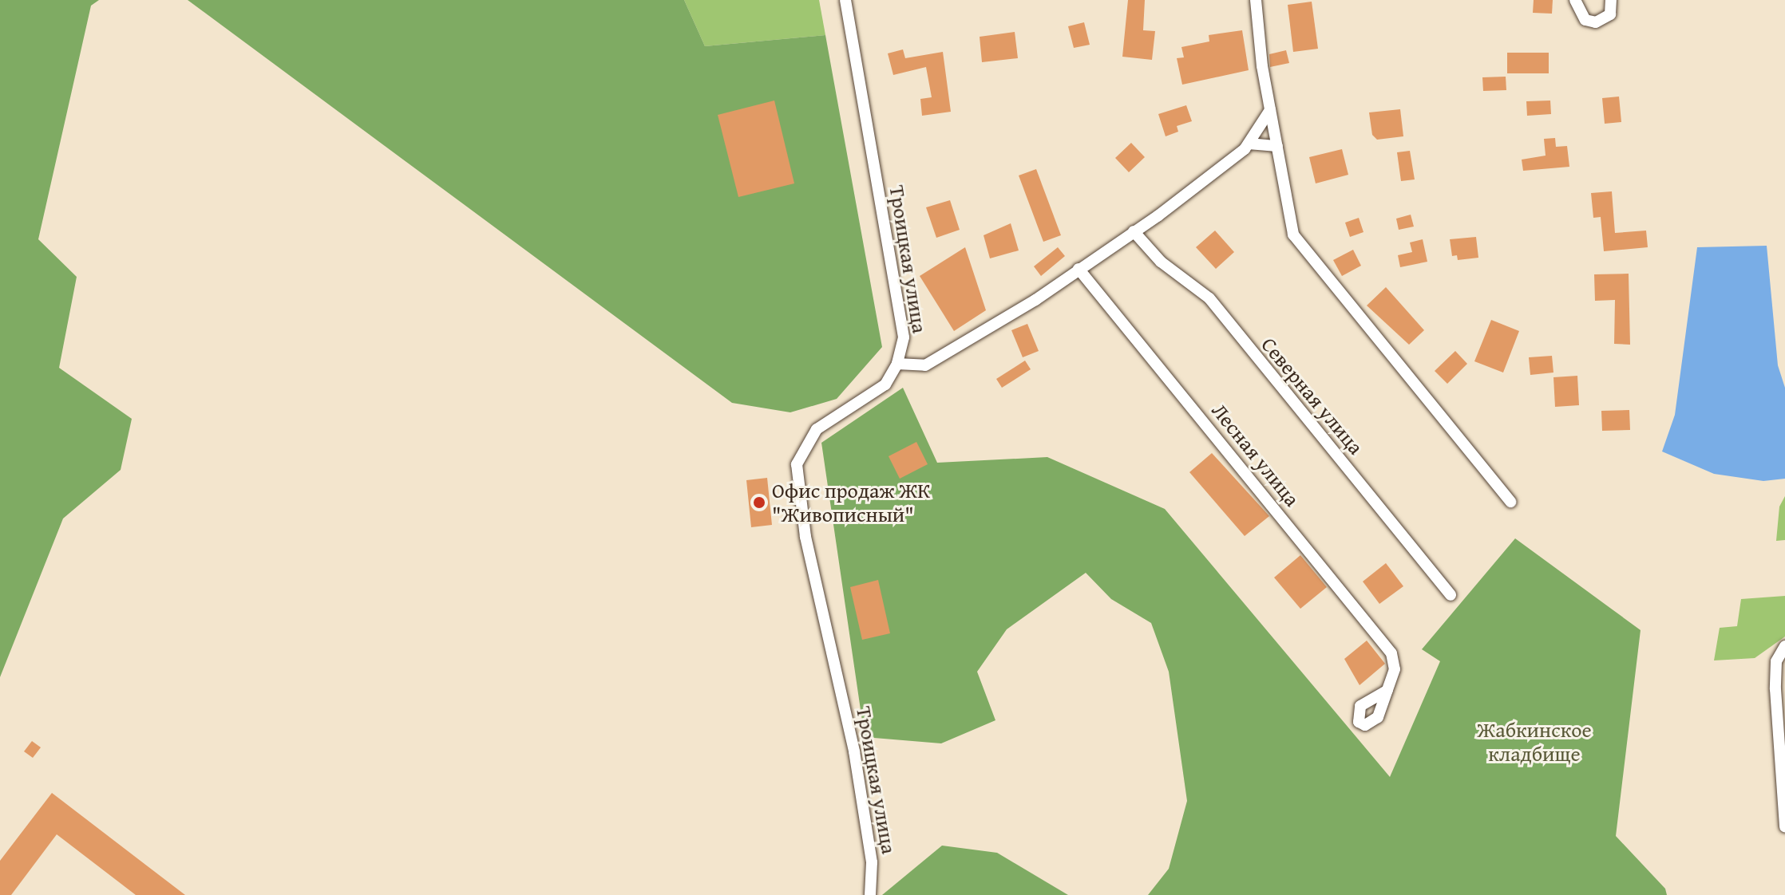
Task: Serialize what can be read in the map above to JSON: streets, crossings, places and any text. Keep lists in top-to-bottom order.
{
  "streets": {
    "street": ["Троицкая улица", "Северная улица", "Лесная улица"]
  },
  "parks": ["Жабкинское кладбище"],
  "places": ["Офис продаж ЖК \"Живописный\""]
}
